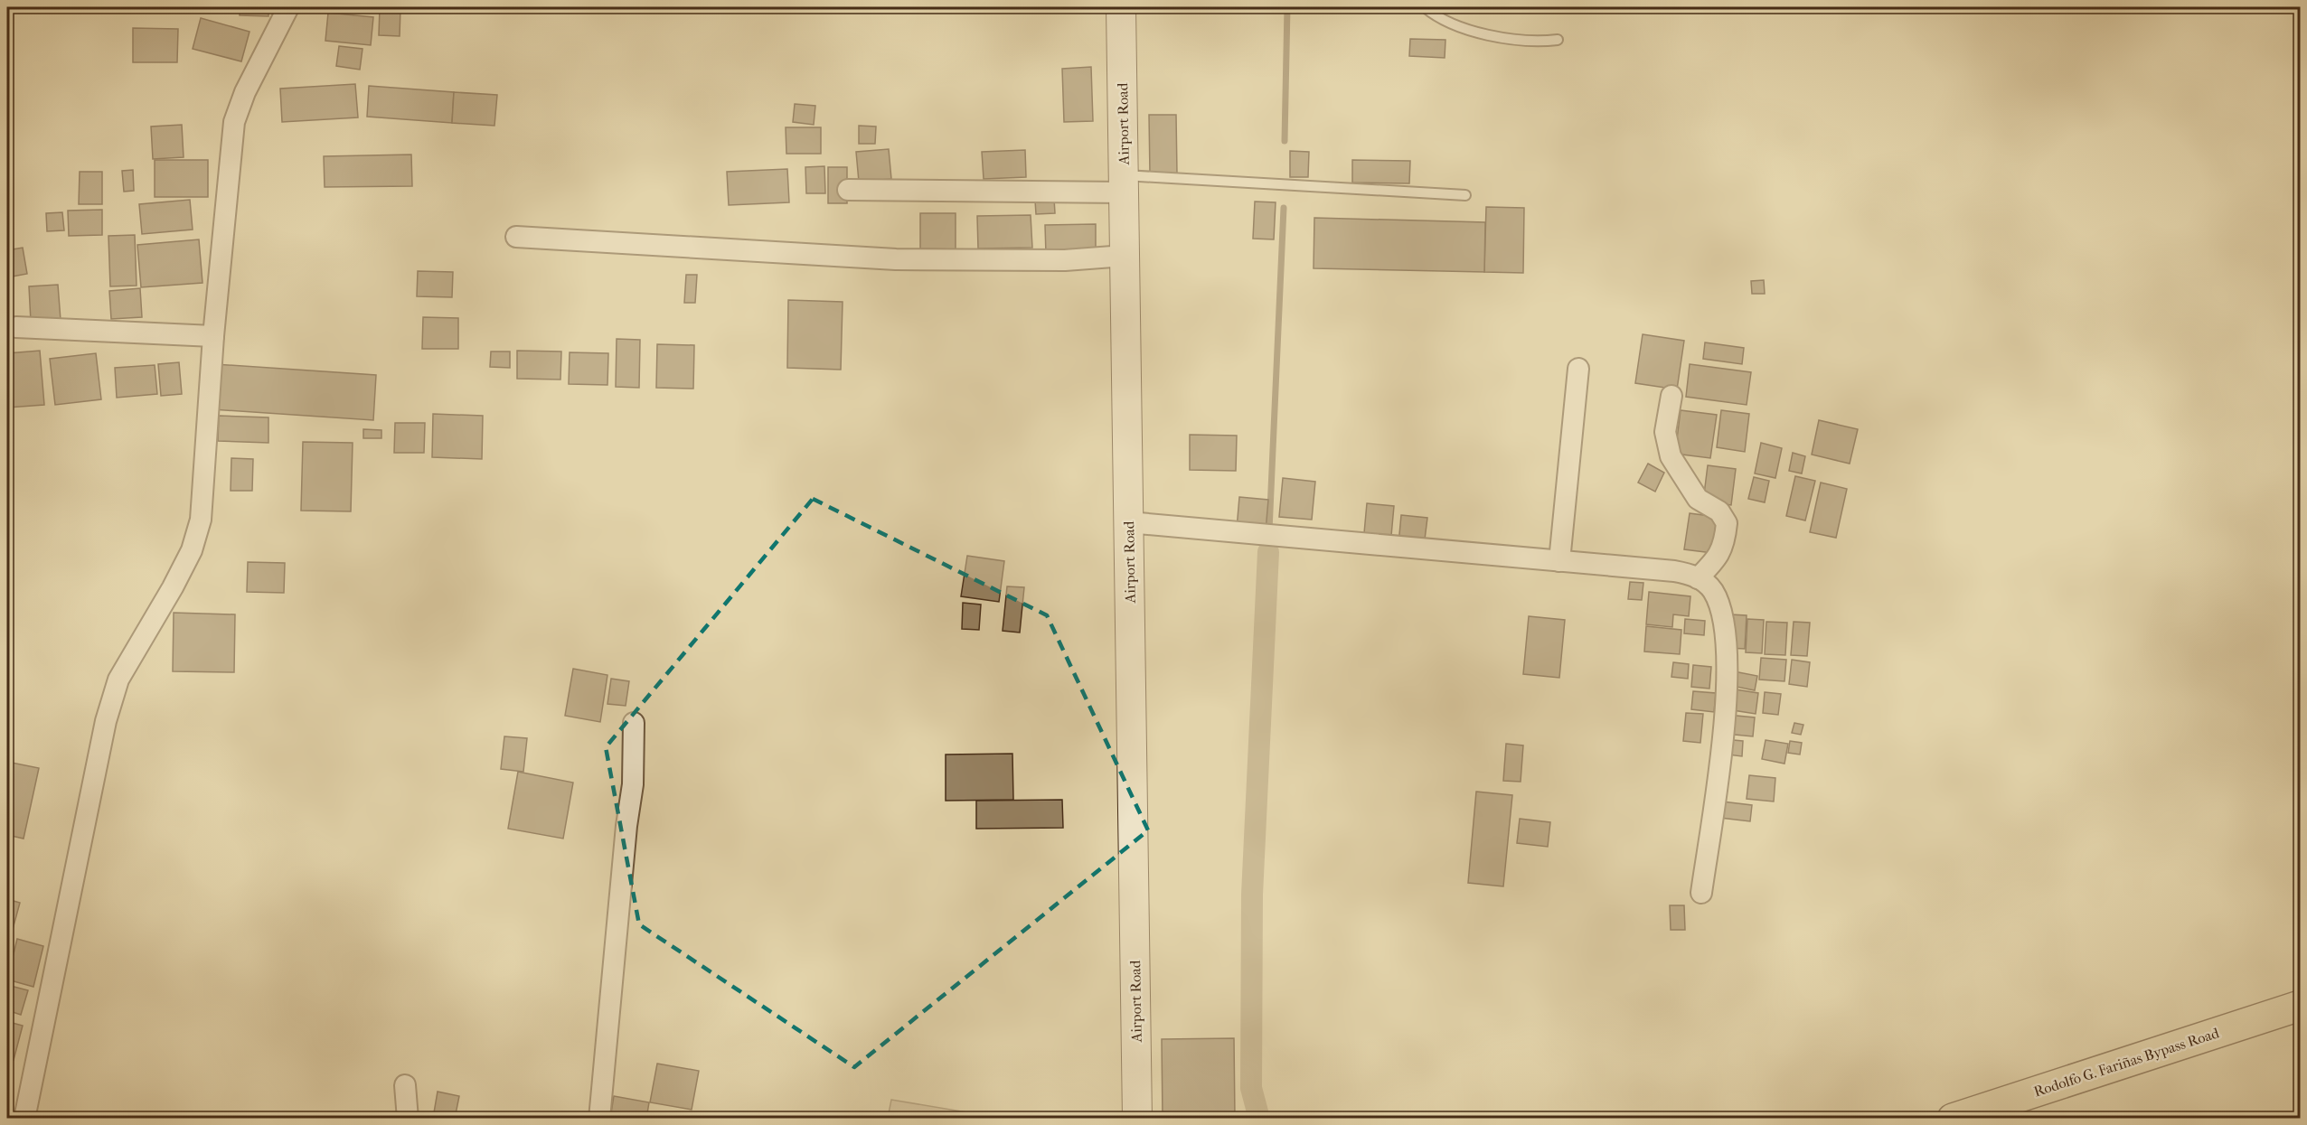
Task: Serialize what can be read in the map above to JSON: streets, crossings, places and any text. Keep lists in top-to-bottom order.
{
  "streets": {
    "main road": ["Airport Road", "Rodolfo G. Fariñas Bypass Road"]
  }
}
